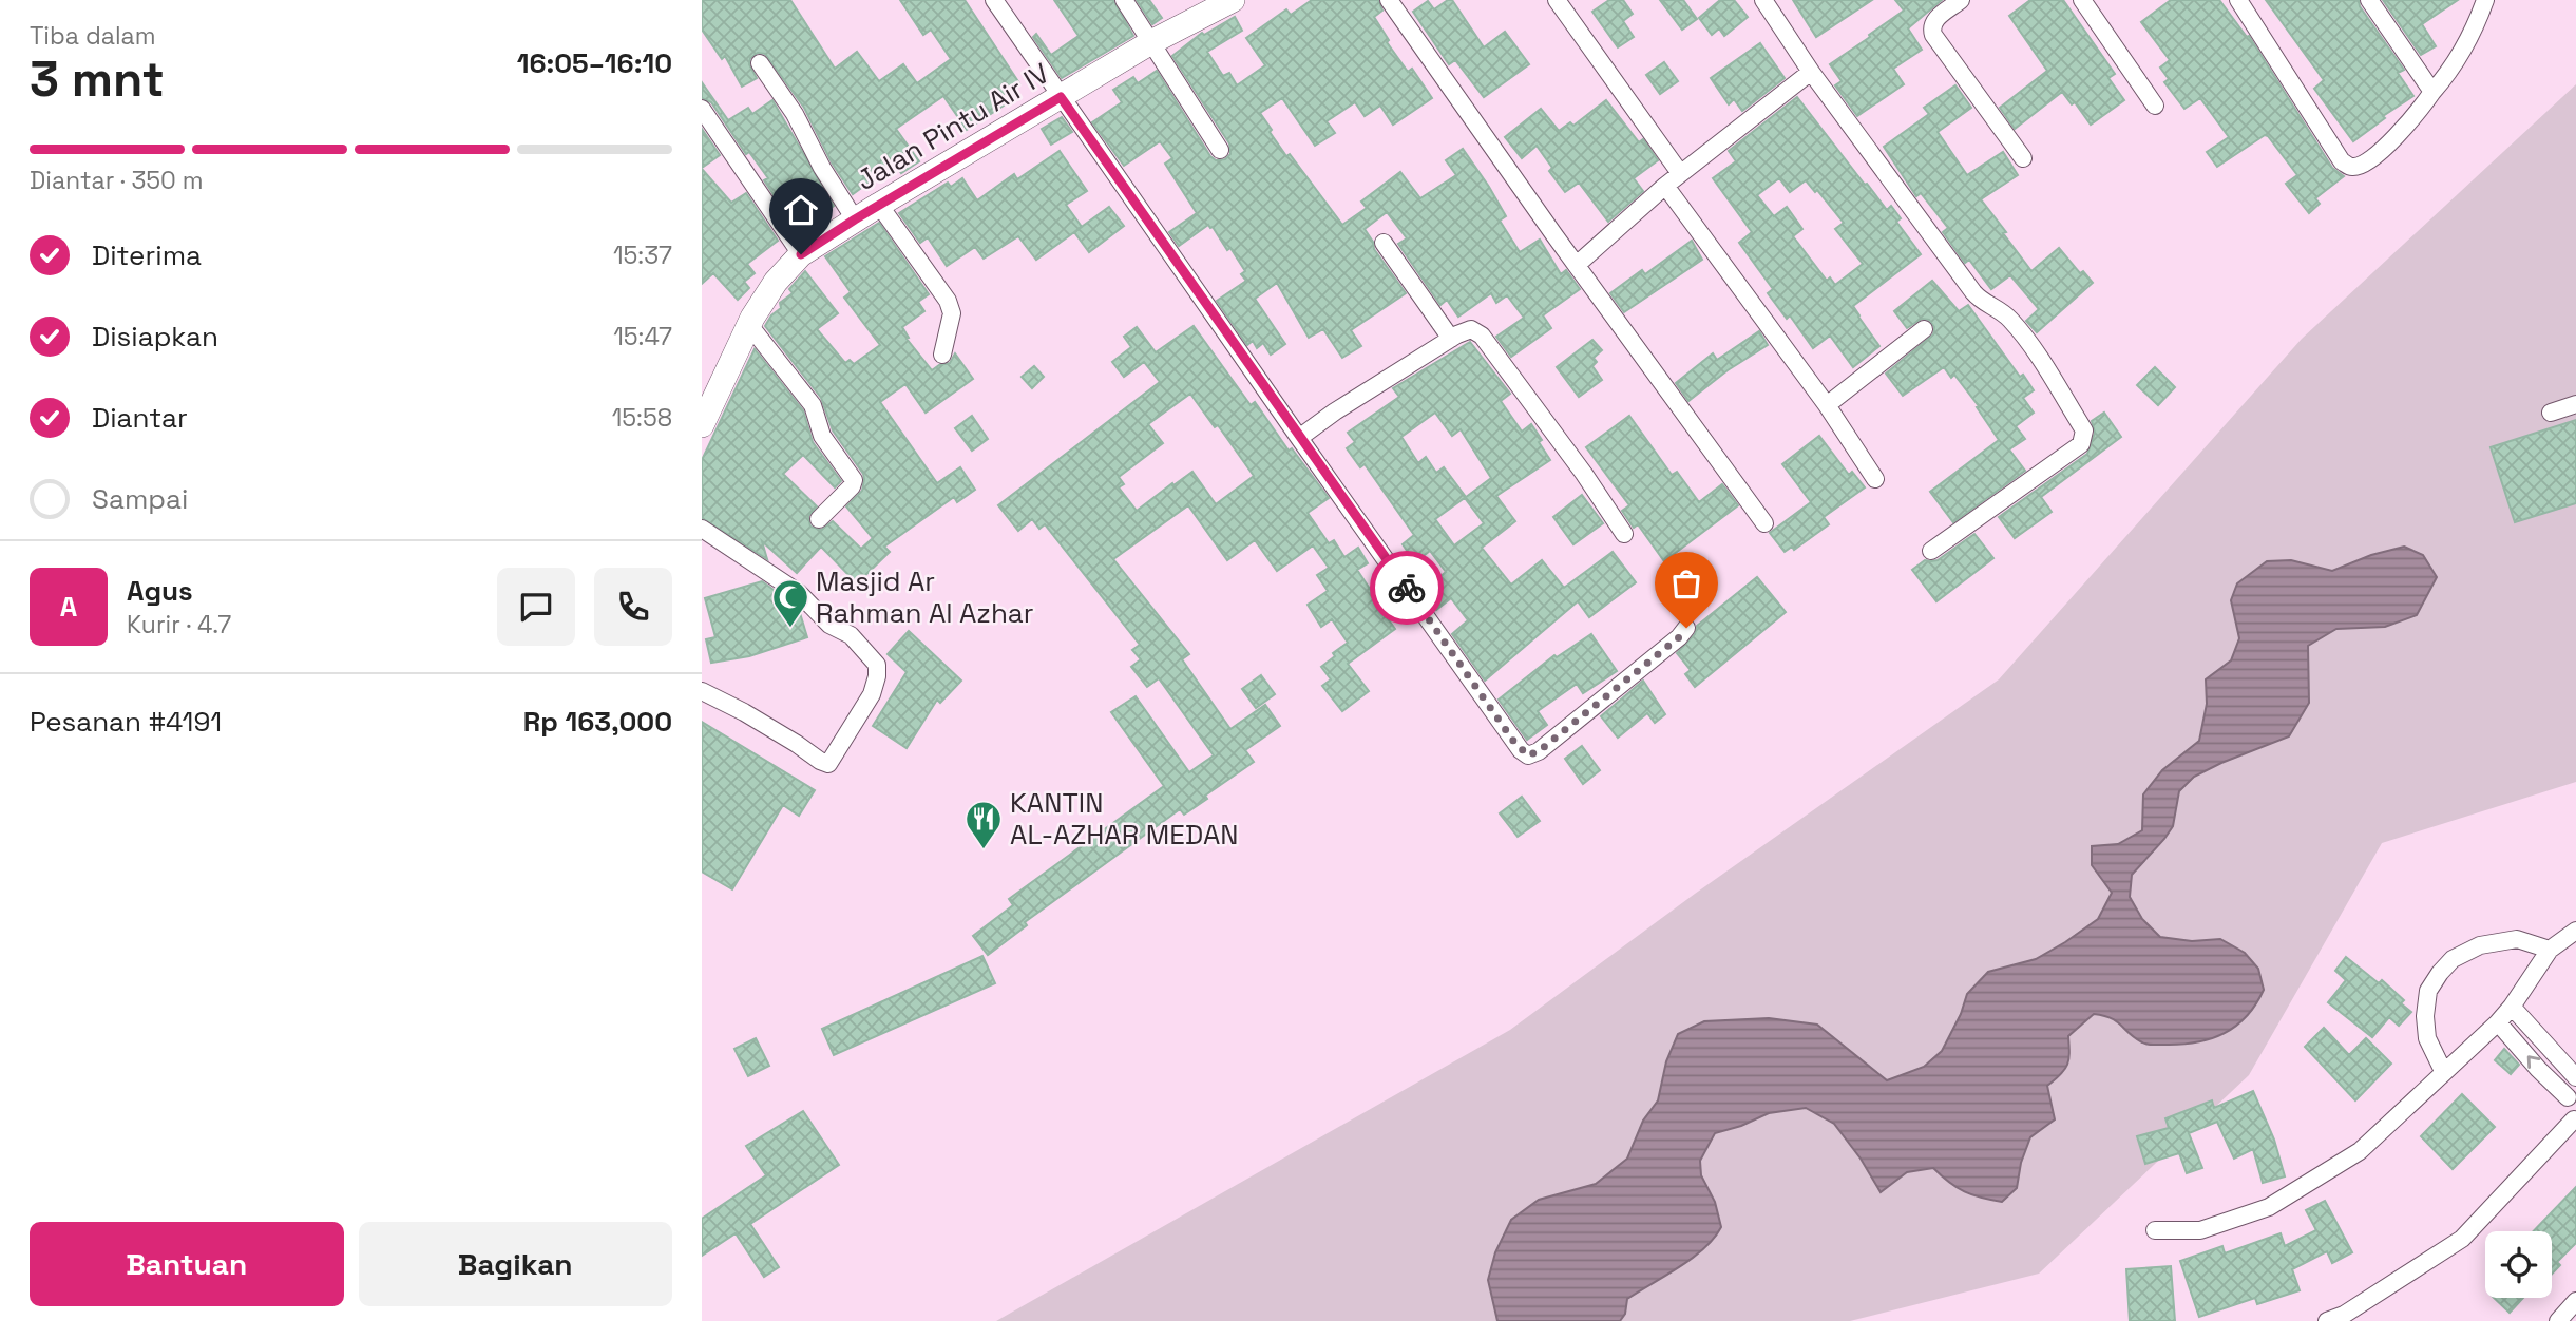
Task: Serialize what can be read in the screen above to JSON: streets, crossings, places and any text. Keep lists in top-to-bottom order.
{
  "streets": {
    "main road": ["Jalan Pintu Air IV"]
  },
  "places": {
    "mosque": ["Masjid Ar Rahman Al Azhar"],
    "restaurant": ["KANTIN AL-AZHAR MEDAN"]
  },
  "page": {
    "heading": ["3 mnt", "Tiba dalam", "16:05–16:10"],
    "panel": [
      "Agus",
      "Kurir · 4.7",
      "Pesanan #4191",
      "Rp 163,000"
    ],
    "bar": "Diantar · 350 m",
    "list": [
      ["Diterima", "15:37"],
      ["Disiapkan", "15:47"],
      ["Diantar", "15:58"],
      "Sampai"
    ],
    "round": "A",
    "buttons": ["Bantuan", "Bagikan"]
  }
}
